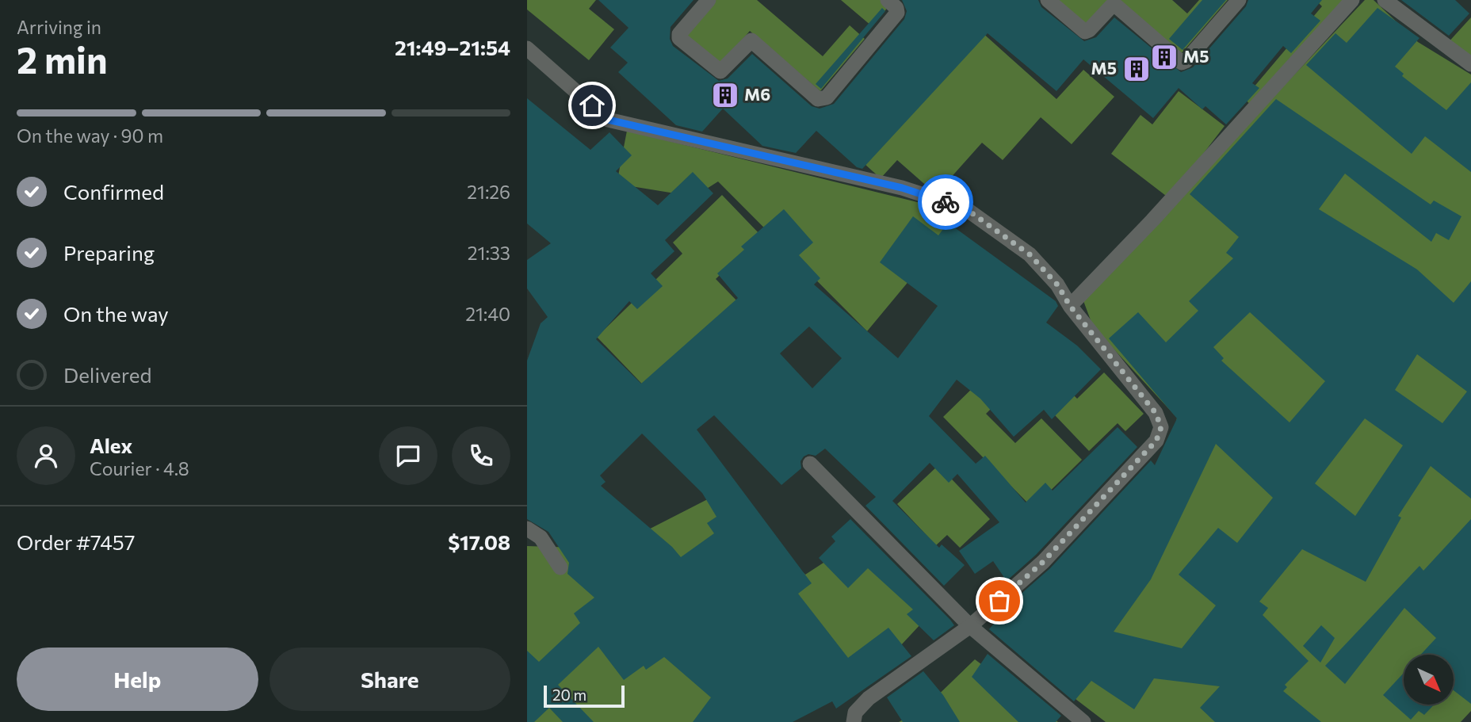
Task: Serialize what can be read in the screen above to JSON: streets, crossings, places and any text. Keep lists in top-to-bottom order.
{
  "places": {
    "building": ["М5", "M5", "М6"]
  },
  "scale_bar": "20 m",
  "north": "bottom right",
  "page": {
    "heading": ["2 min", "Arriving in", "21:49–21:54"],
    "panel": [
      "Alex",
      "Courier · 4.8",
      "Order #7457",
      "$17.08"
    ],
    "bar": "On the way · 90 m",
    "list": [
      ["Confirmed", "21:26"],
      ["Preparing", "21:33"],
      ["On the way", "21:40"],
      "Delivered"
    ],
    "buttons": ["Help", "Share"],
    "scale": "20 m"
  }
}
